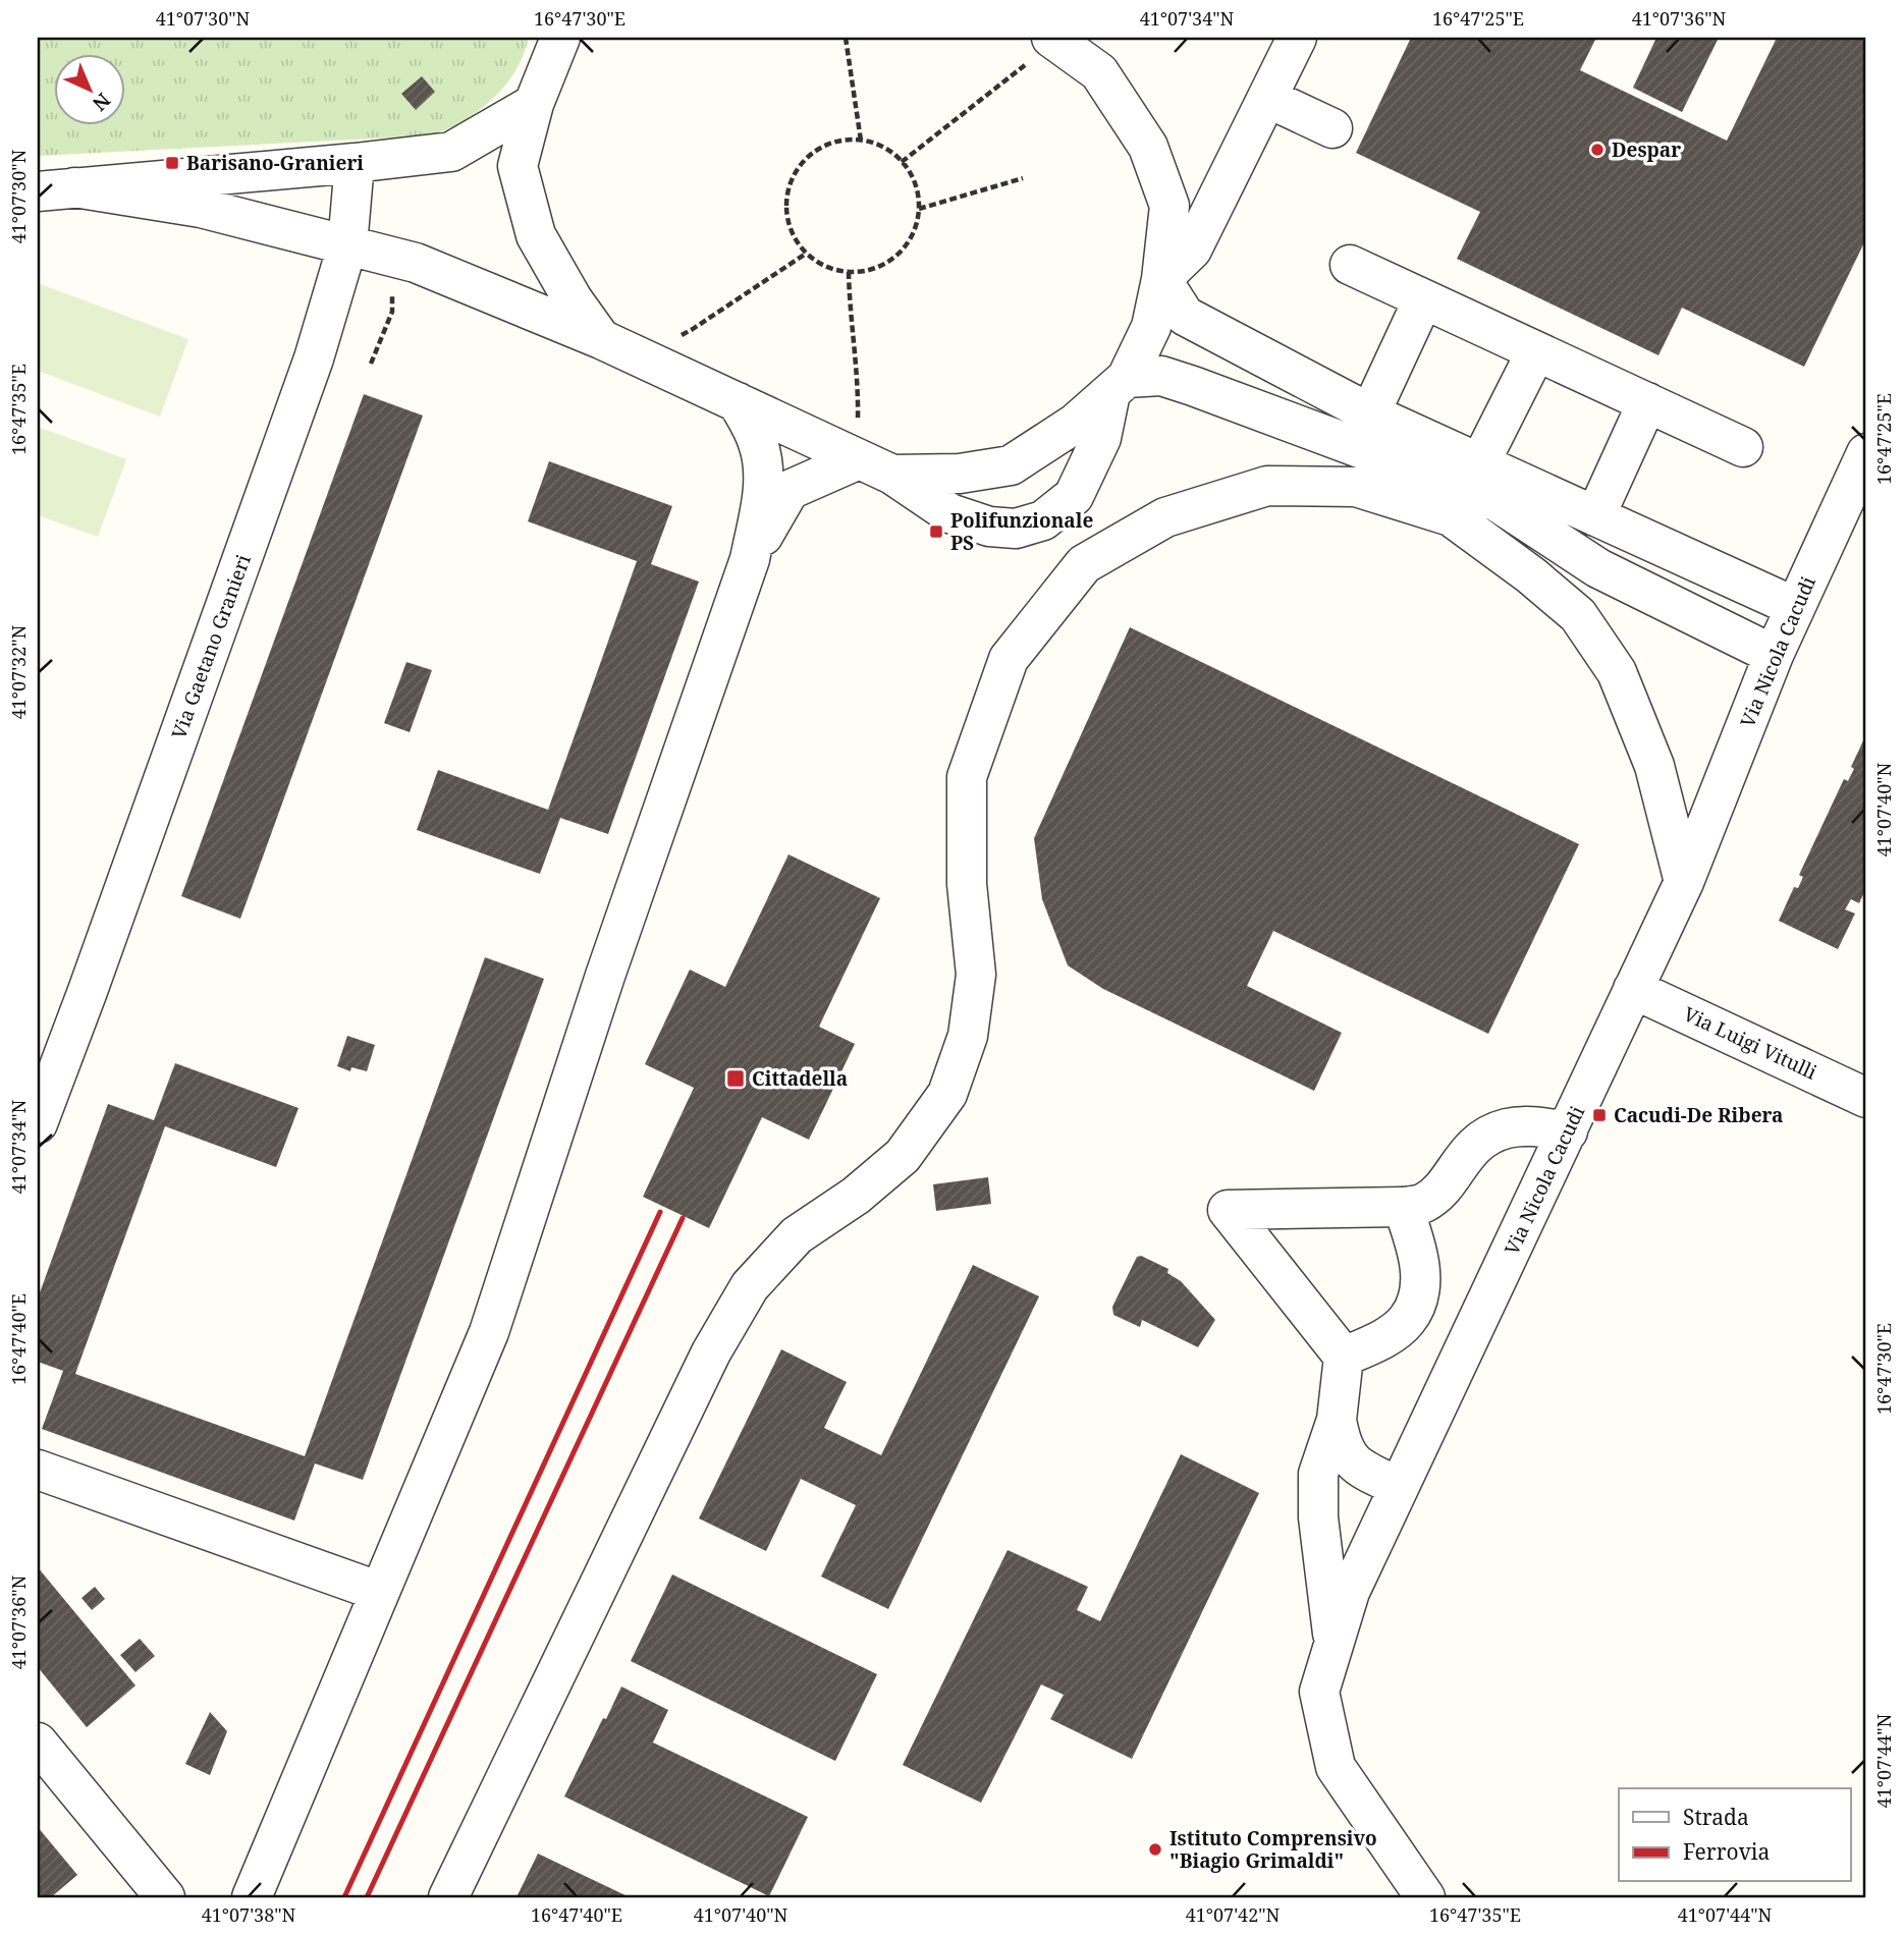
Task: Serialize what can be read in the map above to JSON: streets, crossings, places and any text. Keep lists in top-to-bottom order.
{
  "streets": {
    "street": ["Via Gaetano Granieri", "Via Nicola Cacudi", "Via Luigi Vitulli"]
  },
  "crossings": [
    ["Via Nicola Cacudi", "Via Luigi Vitulli"]
  ],
  "places": {
    "other": ["Despar", "Istituto Comprensivo \"Biagio Grimaldi\""],
    "transit": [
      "Barisano-Granieri",
      "Polifunzionale PS",
      "Cittadella",
      "Cacudi-De Ribera"
    ]
  },
  "legend": ["Strada", "Ferrovia"],
  "north": "bottom right",
  "coordinates": [
    "41°07'30\"N",
    "16°47'30\"E",
    "41°07'34\"N",
    "16°47'25\"E",
    "41°07'36\"N",
    "16°47'35\"E",
    "41°07'32\"N",
    "41°07'40\"N",
    "16°47'40\"E",
    "41°07'44\"N",
    "41°07'38\"N",
    "41°07'42\"N"
  ]
}
